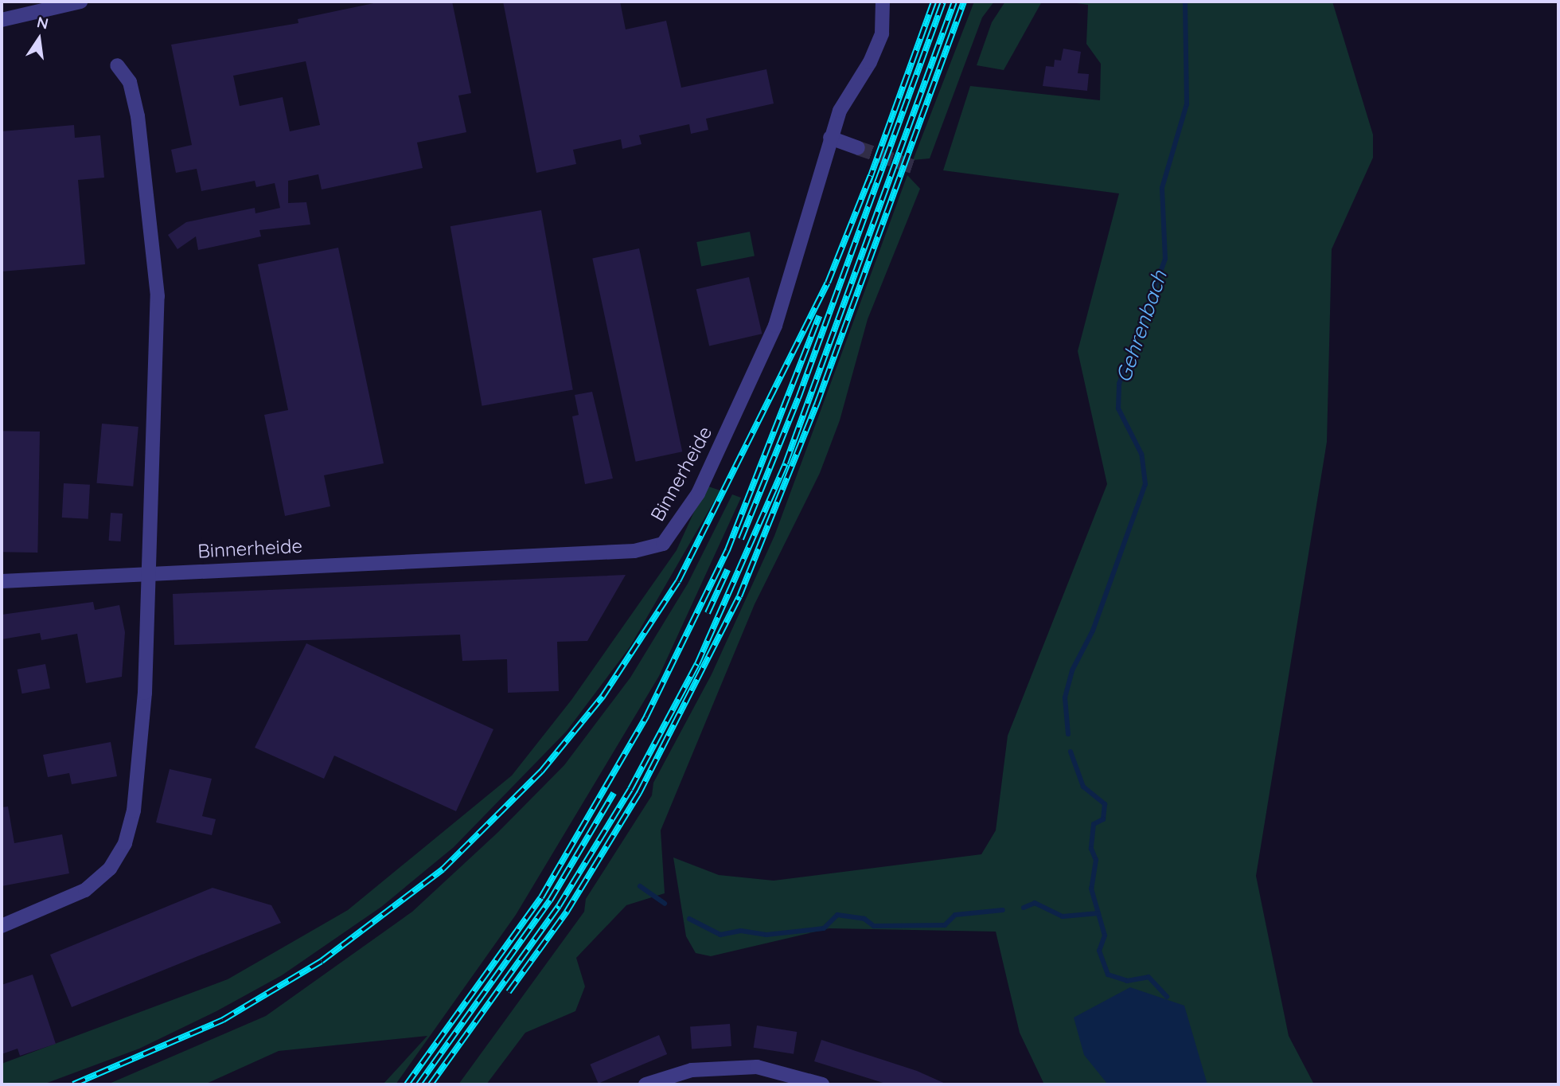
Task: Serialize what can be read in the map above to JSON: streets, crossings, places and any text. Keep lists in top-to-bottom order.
{
  "streets": {
    "street": ["Binnerheide"]
  },
  "water": ["Gehrenbach"],
  "north": "top"
}
